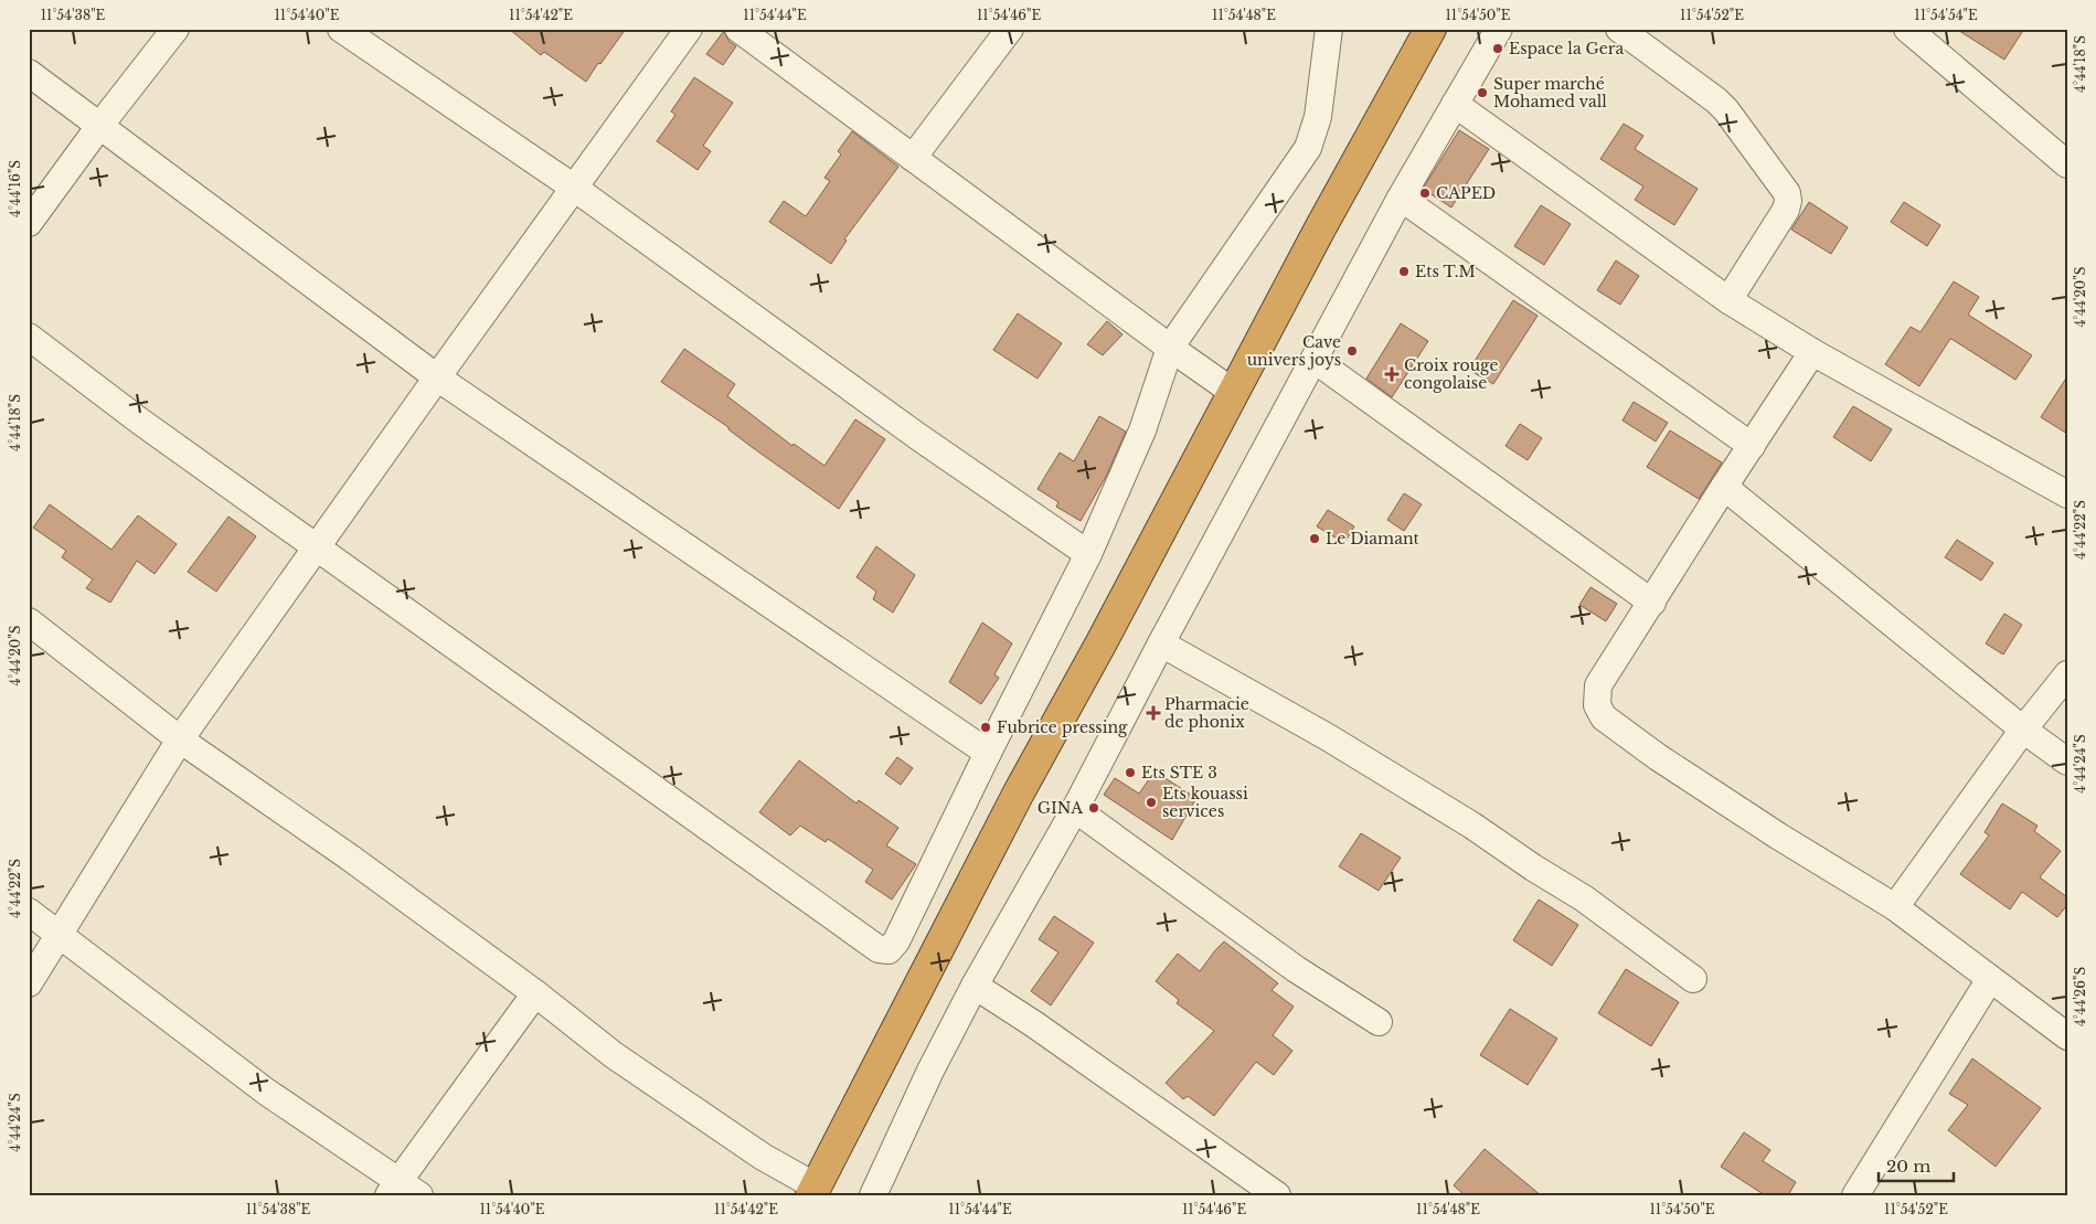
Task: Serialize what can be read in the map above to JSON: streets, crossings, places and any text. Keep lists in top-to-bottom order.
{
  "places": {
    "other": [
      "Espace la Gera",
      "Super marché Mohamed vall",
      "CAPED",
      "Ets T.M",
      "Cave univers joys",
      "Le Diamant",
      "Fubrice pressing",
      "Ets STE 3",
      "Ets kouassi services",
      "GINA"
    ],
    "health": ["Croix rouge congolaise", "Pharmacie de phonix"]
  },
  "scale_bar": "20 m",
  "coordinates": [
    "11°54'38\"E",
    "11°54'40\"E",
    "11°54'42\"E",
    "11°54'44\"E",
    "11°54'46\"E",
    "11°54'48\"E",
    "11°54'50\"E",
    "11°54'52\"E",
    "11°54'54\"E",
    "4°44'18\"S",
    "4°44'16\"S",
    "4°44'20\"S",
    "4°44'22\"S",
    "4°44'24\"S",
    "4°44'26\"S"
  ]
}
